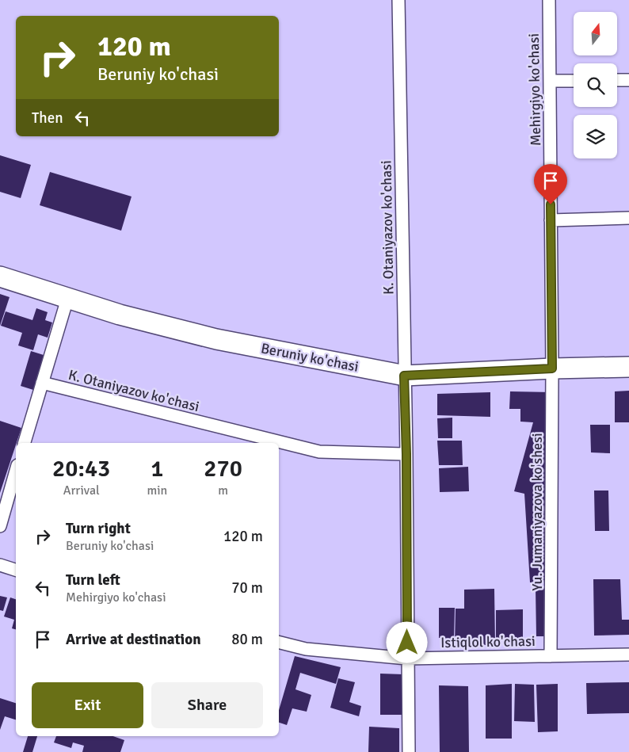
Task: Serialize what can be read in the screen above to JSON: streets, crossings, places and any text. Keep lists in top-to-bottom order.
{
  "streets": {
    "main road": ["Beruniy ko'chasi"],
    "street": [
      "Mehirgiyo ko'chasi",
      "K. Otaniyazov ko'chasi",
      "Yu. Jumaniyazova ko'shesi",
      "Istiqlol ko'chasi"
    ]
  },
  "crossings": [
    ["Mehirgiyo ko'chasi", "Beruniy ko'chasi"],
    ["Mehirgiyo ko'chasi", "Yu. Jumaniyazova ko'shesi"],
    ["K. Otaniyazov ko'chasi", "Beruniy ko'chasi"],
    ["K. Otaniyazov ko'chasi", "Istiqlol ko'chasi"],
    ["Beruniy ko'chasi", "Yu. Jumaniyazova ko'shesi"],
    ["Yu. Jumaniyazova ko'shesi", "Istiqlol ko'chasi"]
  ],
  "north": "top",
  "page": {
    "turn": ["120 m", "Beruniy ko'chasi"],
    "then": "Then",
    "eta": [
      "20:43",
      "Arrival",
      "1",
      "min",
      "270",
      "m"
    ],
    "list": [
      {
        "name": "Turn right",
        "note": "Beruniy ko'chasi",
        "value": "120 m"
      },
      {
        "name": "Turn left",
        "note": "Mehirgiyo ko'chasi",
        "value": "70 m"
      },
      {
        "name": "Arrive at destination",
        "value": "80 m"
      }
    ],
    "buttons": ["Exit", "Share"]
  }
}
